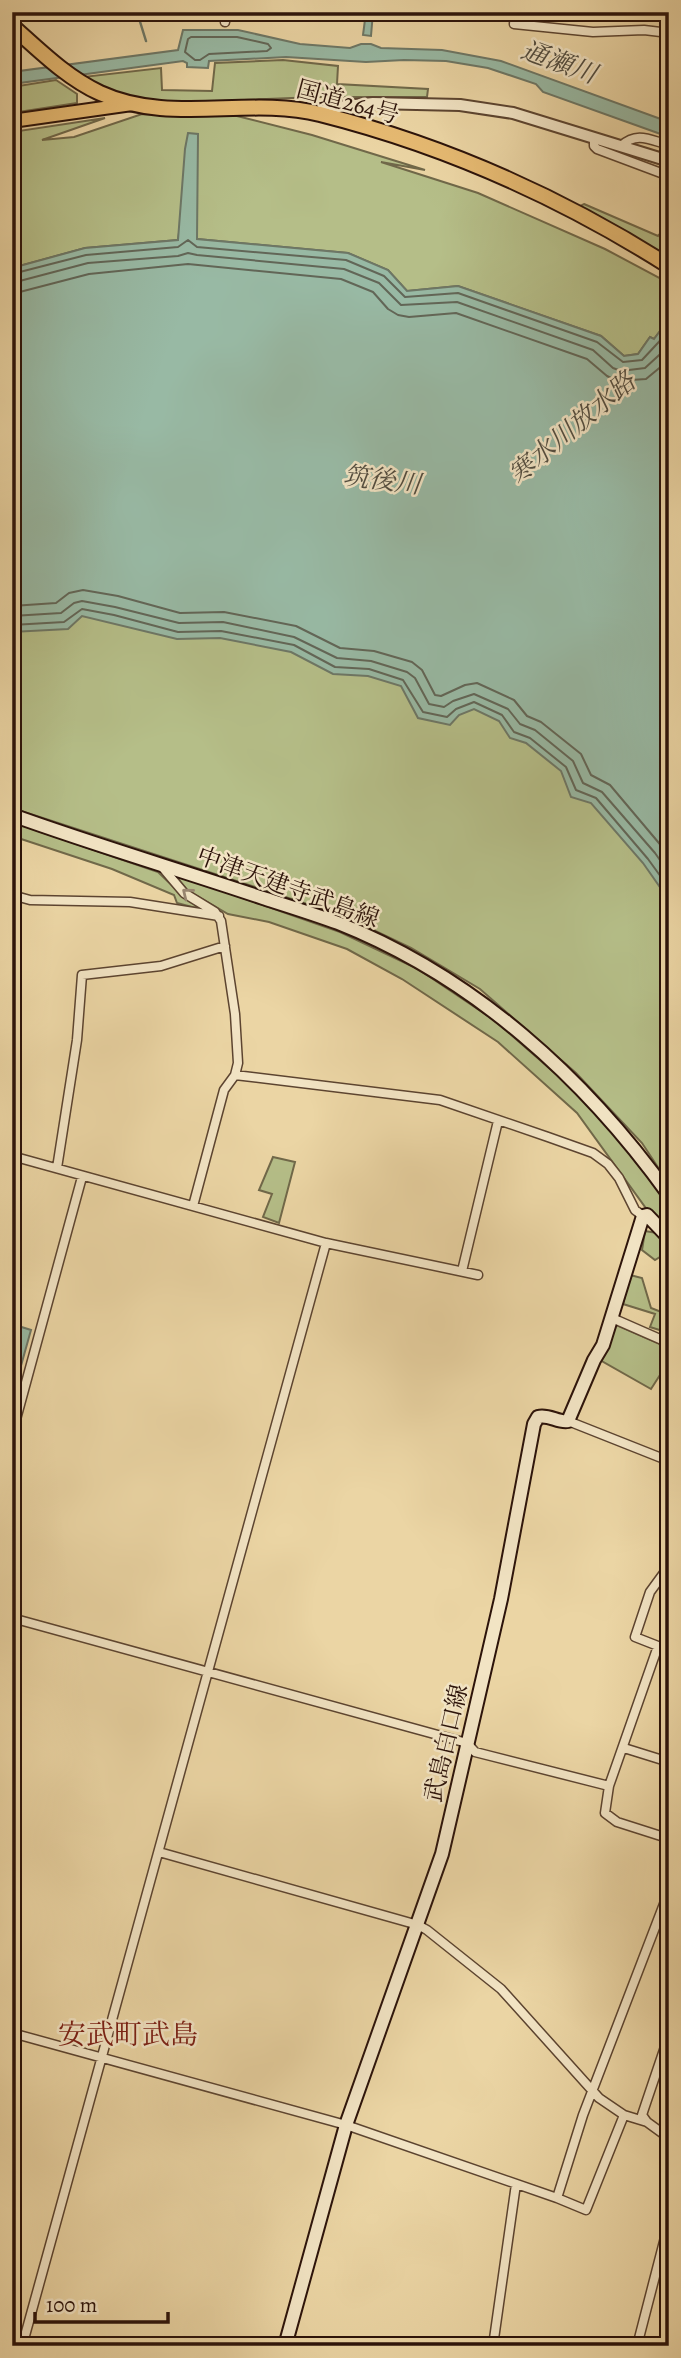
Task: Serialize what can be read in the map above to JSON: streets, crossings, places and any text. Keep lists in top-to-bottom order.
{
  "streets": {
    "highway": ["国道264号"],
    "main road": ["中津天建寺武島線", "武島白口線"]
  },
  "districts": ["安武町武島"],
  "water": ["通瀬川", "寒水川放水路", "筑後川"],
  "scale_bar": "100 m"
}
